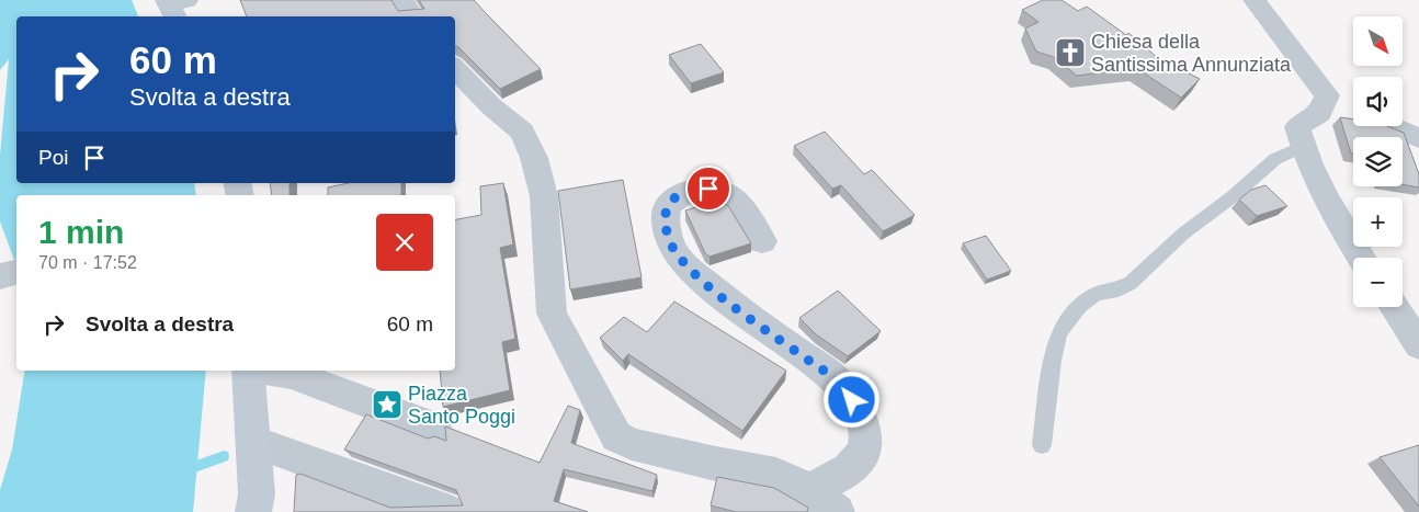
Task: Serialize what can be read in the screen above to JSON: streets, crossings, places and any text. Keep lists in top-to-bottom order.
{
  "places": {
    "church": ["Chiesa della Santissima Annunziata"],
    "place": ["Piazza Santo Poggi"]
  },
  "north": "bottom right",
  "page": {
    "map_buttons": ["+", "−"],
    "turn": ["60 m", "Svolta a destra"],
    "then": "Poi",
    "heading": ["1 min", "70 m · 17:52"],
    "list": [
      {
        "name": "Svolta a destra",
        "value": "60 m"
      }
    ]
  }
}
